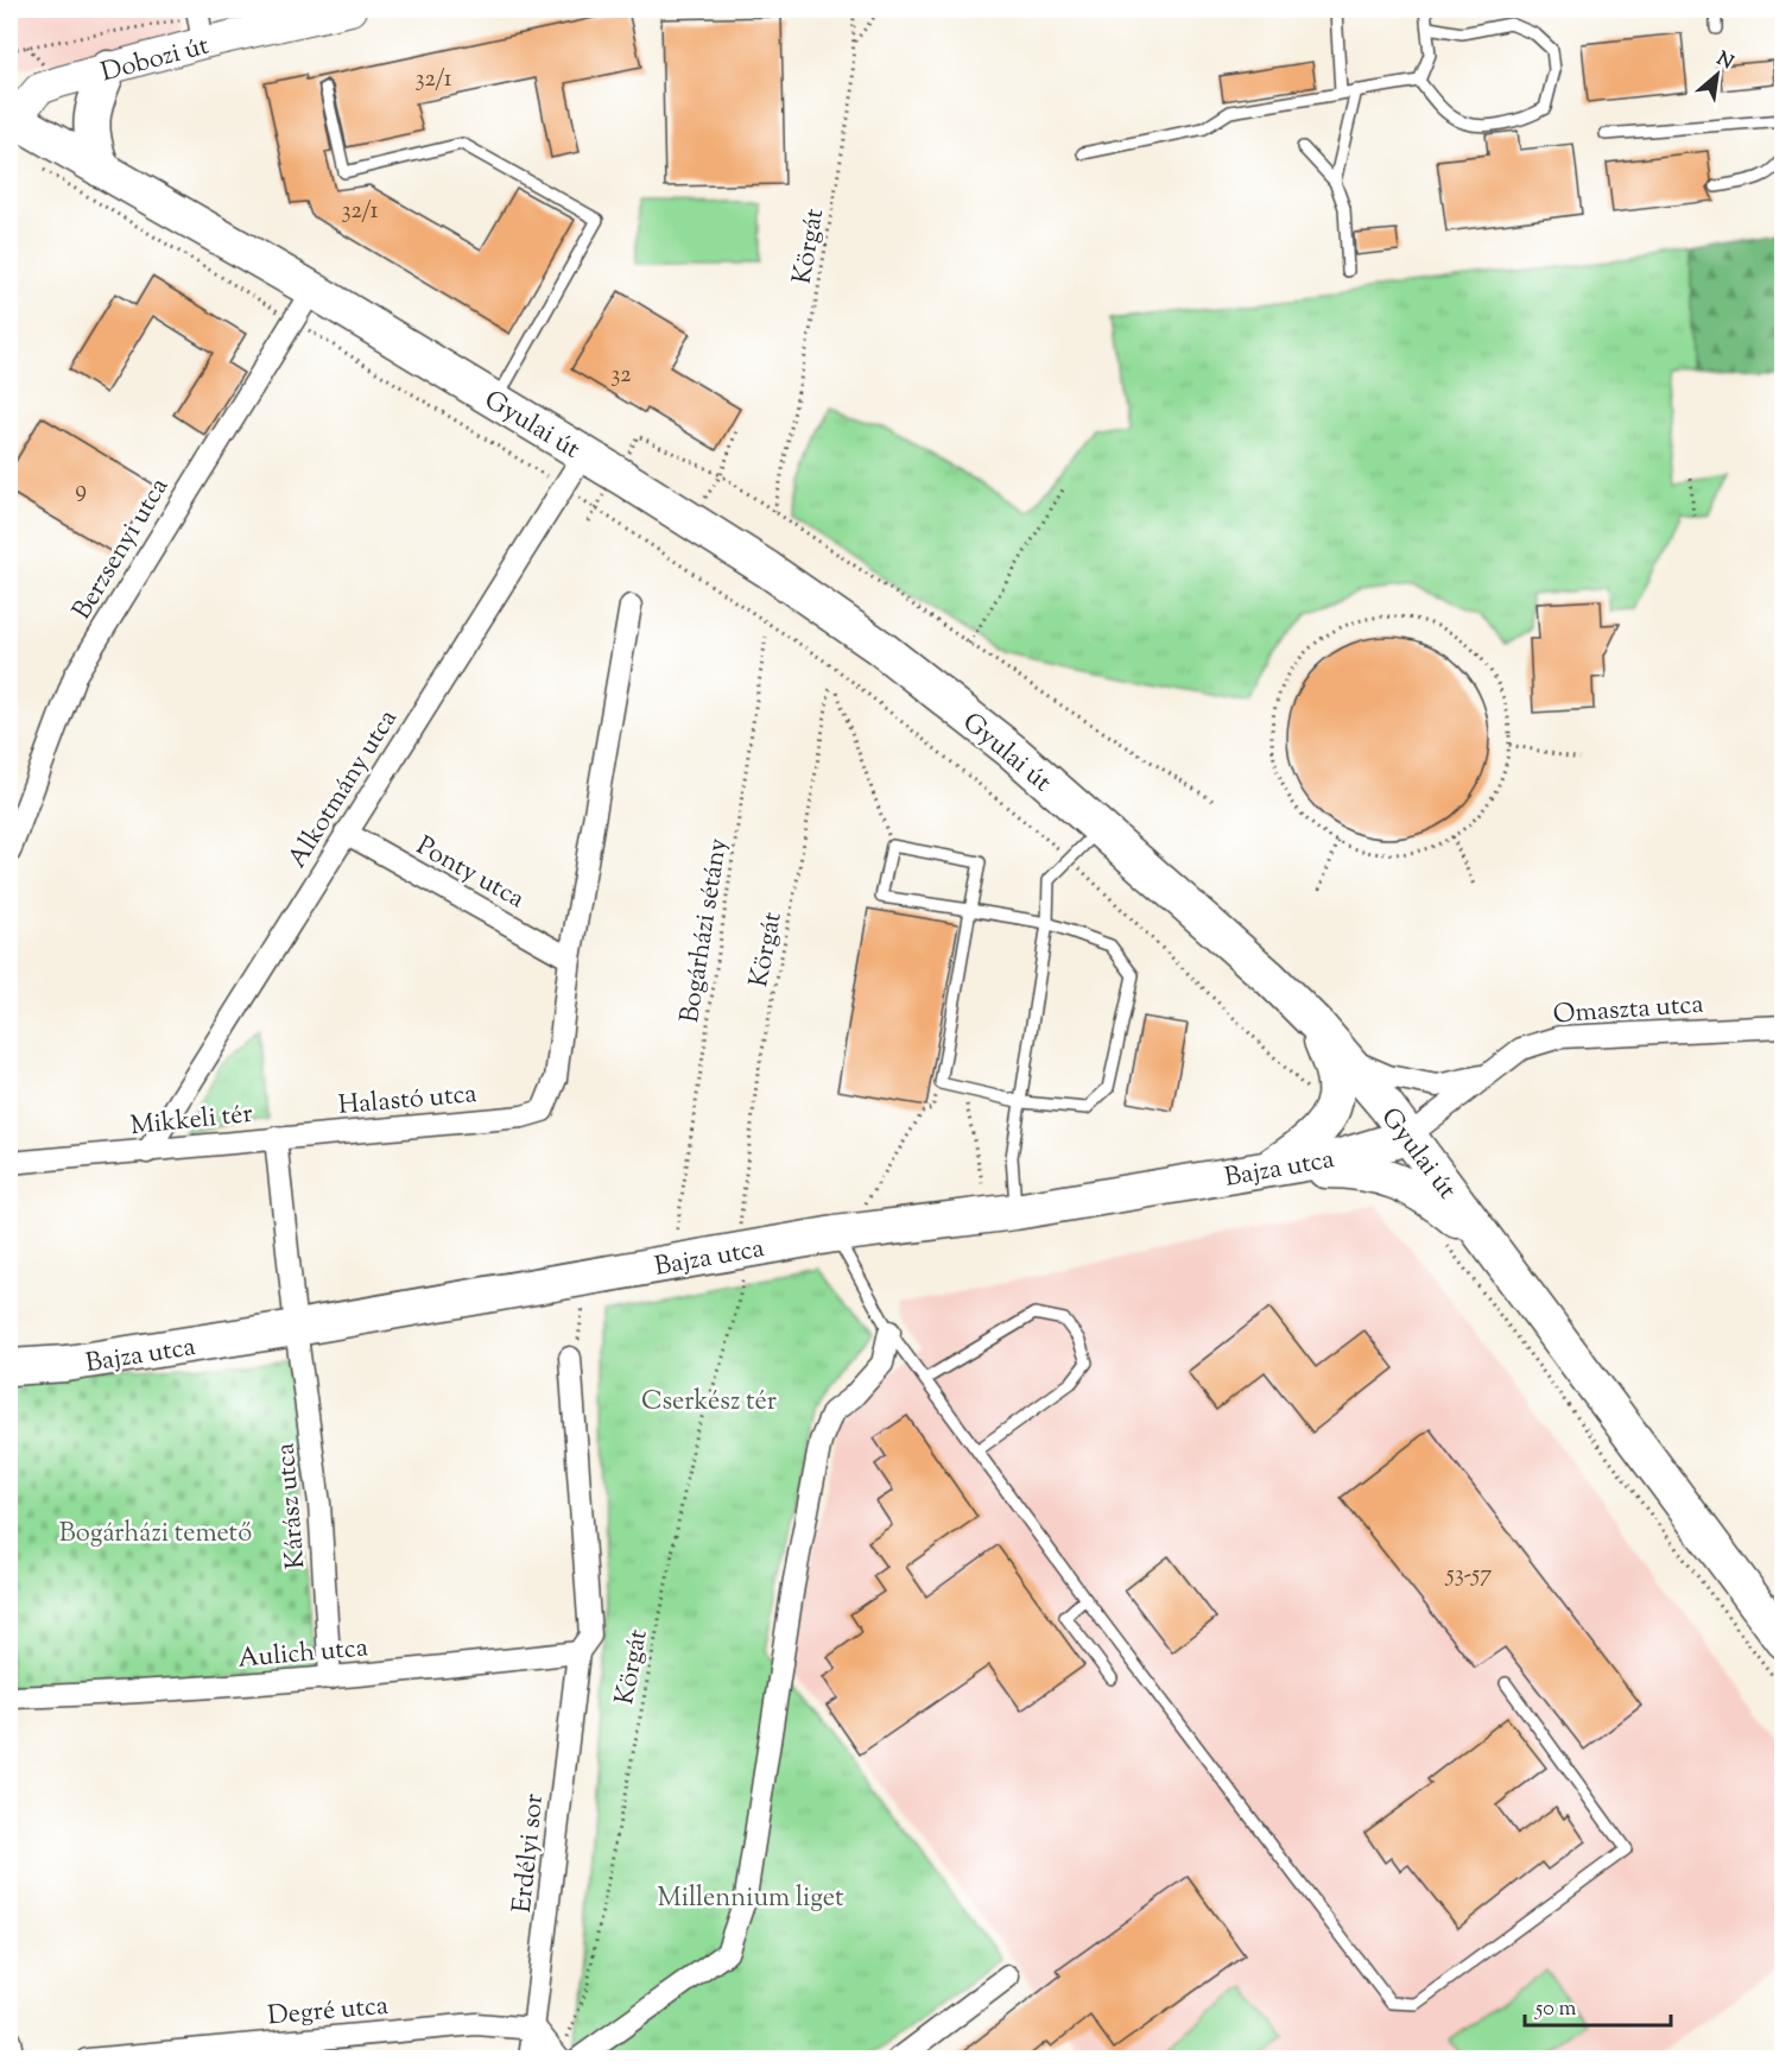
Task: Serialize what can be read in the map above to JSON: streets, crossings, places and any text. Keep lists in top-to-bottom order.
{
  "streets": {
    "main road": ["Dobozi út", "Gyulai út", "Bajza utca"],
    "street": [
      "Berzsenyi utca",
      "Alkotmány utca",
      "Ponty utca",
      "Omaszta utca",
      "Halastó utca",
      "Mikkeli tér",
      "Kárász utca",
      "Aulich utca",
      "Erdélyi sor",
      "Degré utca"
    ],
    "path": ["Körgát", "Bogárházi sétány"]
  },
  "crossings": [
    ["Dobozi út", "Gyulai út"],
    ["Gyulai út", "Berzsenyi utca"],
    ["Gyulai út", "Alkotmány utca"],
    ["Gyulai út", "Omaszta utca"],
    ["Gyulai út", "Bajza utca"],
    ["Alkotmány utca", "Ponty utca"],
    ["Alkotmány utca", "Mikkeli tér"],
    ["Ponty utca", "Halastó utca"],
    ["Omaszta utca", "Bajza utca"],
    ["Halastó utca", "Mikkeli tér"],
    ["Mikkeli tér", "Bajza utca"],
    ["Mikkeli tér", "Kárász utca"],
    ["Bajza utca", "Kárász utca"],
    ["Kárász utca", "Aulich utca"],
    ["Aulich utca", "Erdélyi sor"],
    ["Erdélyi sor", "Degré utca"]
  ],
  "parks": ["Cserkész tér", "Bogárházi temető", "Millennium liget"],
  "house_numbers": [
    "32/1",
    "32/1",
    "32",
    "9",
    "53-57"
  ],
  "scale_bar": "50 m",
  "north": "top right"
}
